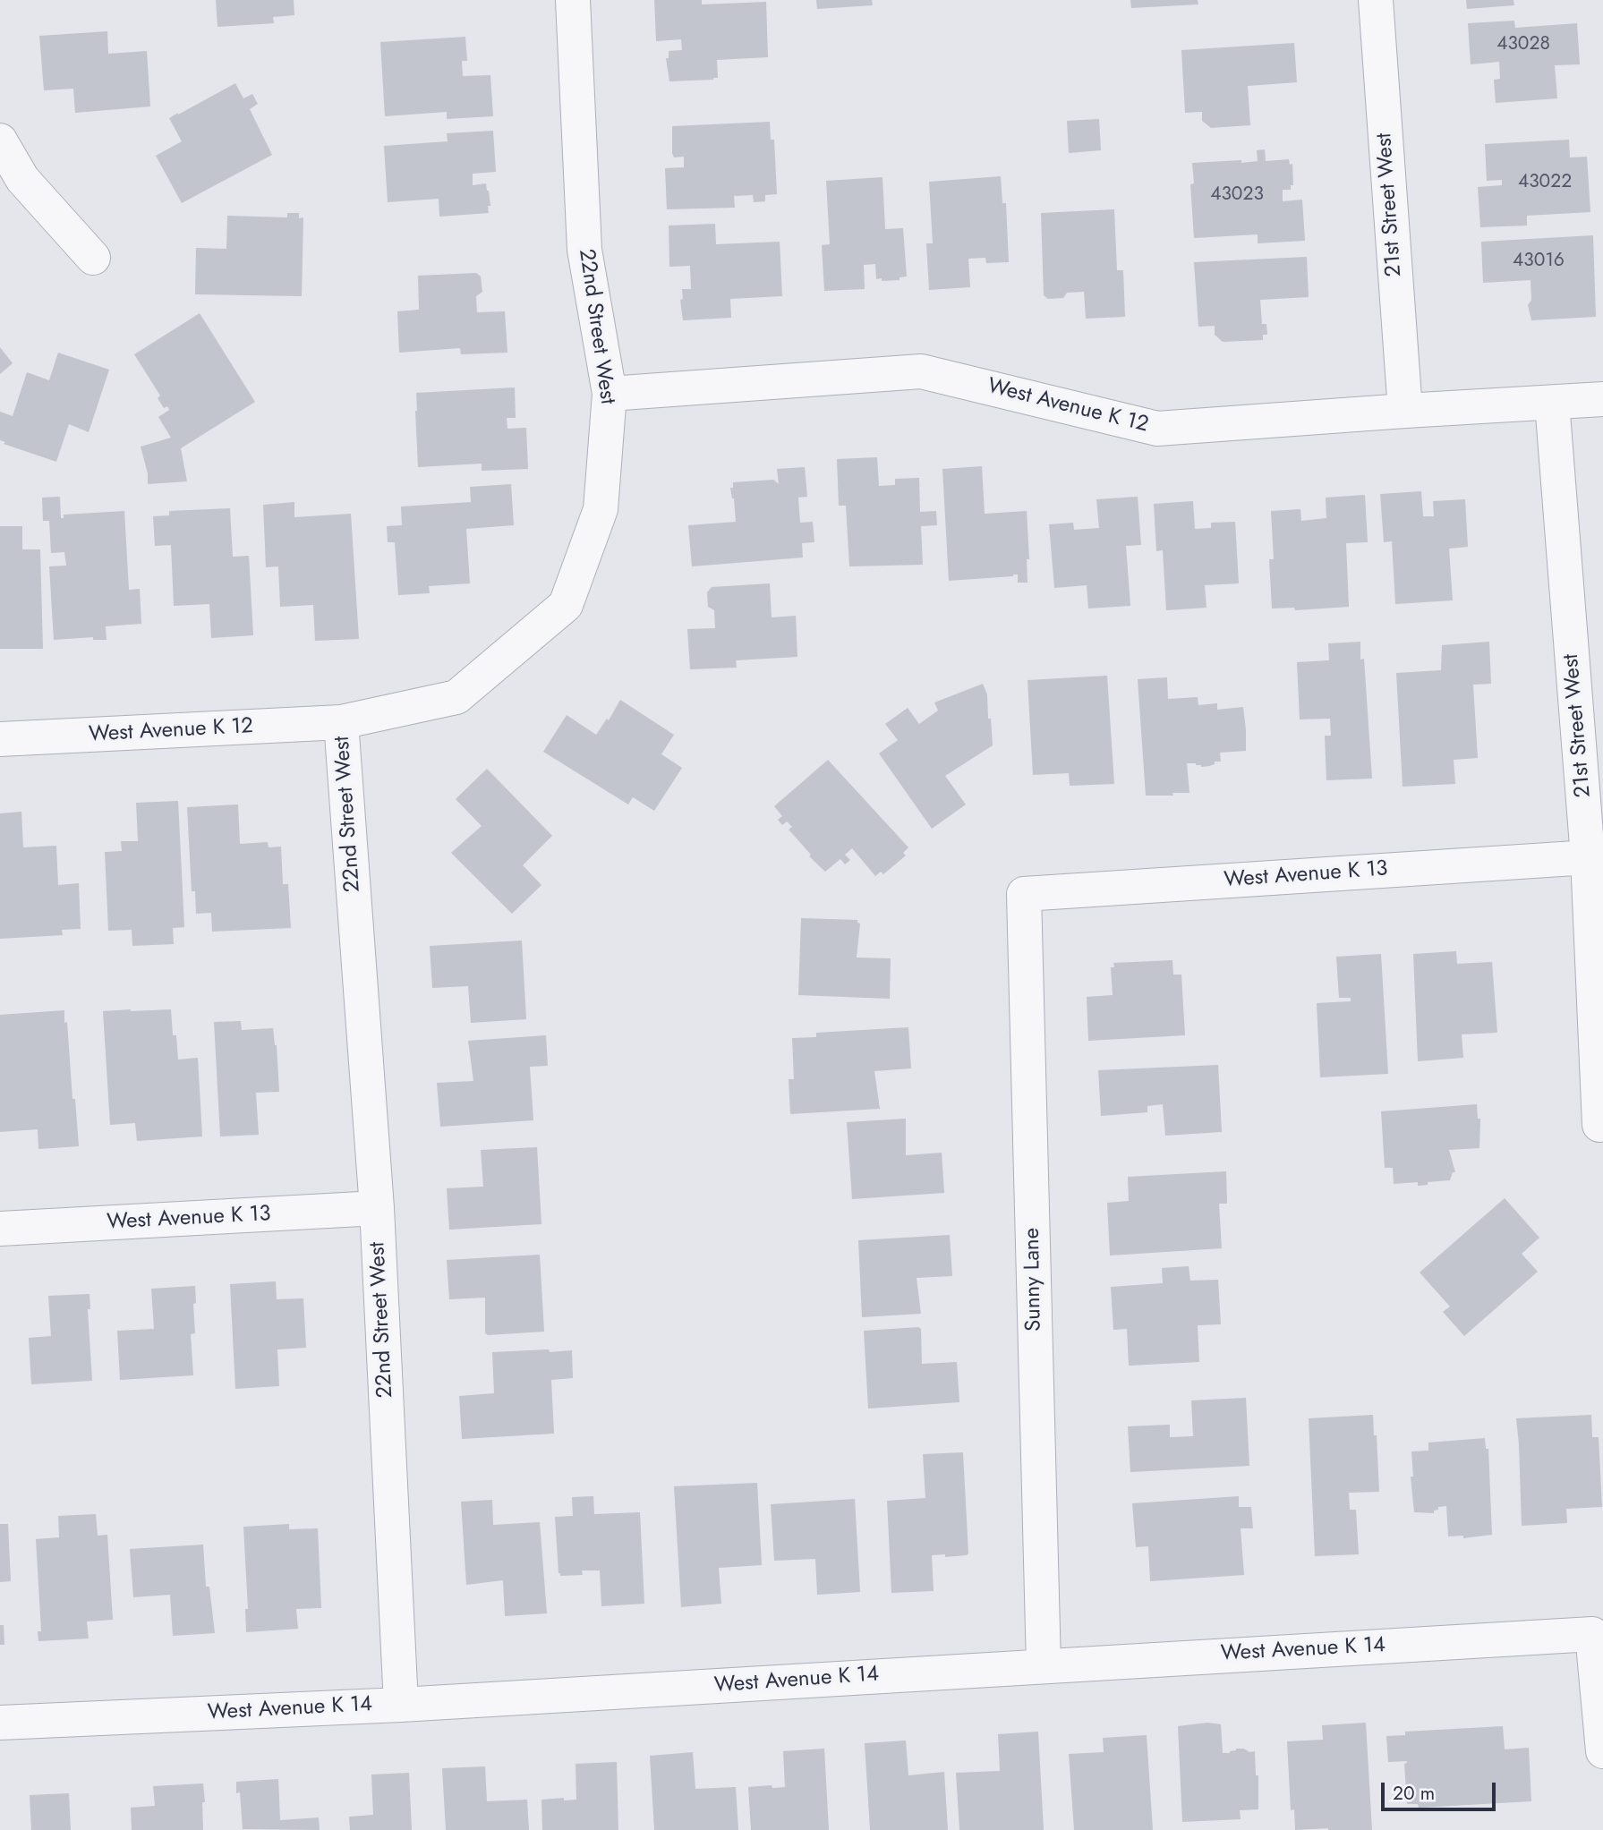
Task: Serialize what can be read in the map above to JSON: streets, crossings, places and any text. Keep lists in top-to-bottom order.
{
  "streets": {
    "street": [
      "21st Street West",
      "22nd Street West",
      "West Avenue K 12",
      "West Avenue K 13",
      "Sunny Lane",
      "West Avenue K 14"
    ]
  },
  "crossings": [
    ["21st Street West", "West Avenue K 12"],
    ["21st Street West", "West Avenue K 13"],
    ["22nd Street West", "West Avenue K 12"],
    ["22nd Street West", "West Avenue K 13"],
    ["22nd Street West", "West Avenue K 14"],
    ["West Avenue K 13", "Sunny Lane"],
    ["Sunny Lane", "West Avenue K 14"]
  ],
  "house_numbers": [
    "43028",
    "43022",
    "43023",
    "43016"
  ],
  "scale_bar": "20 m"
}
